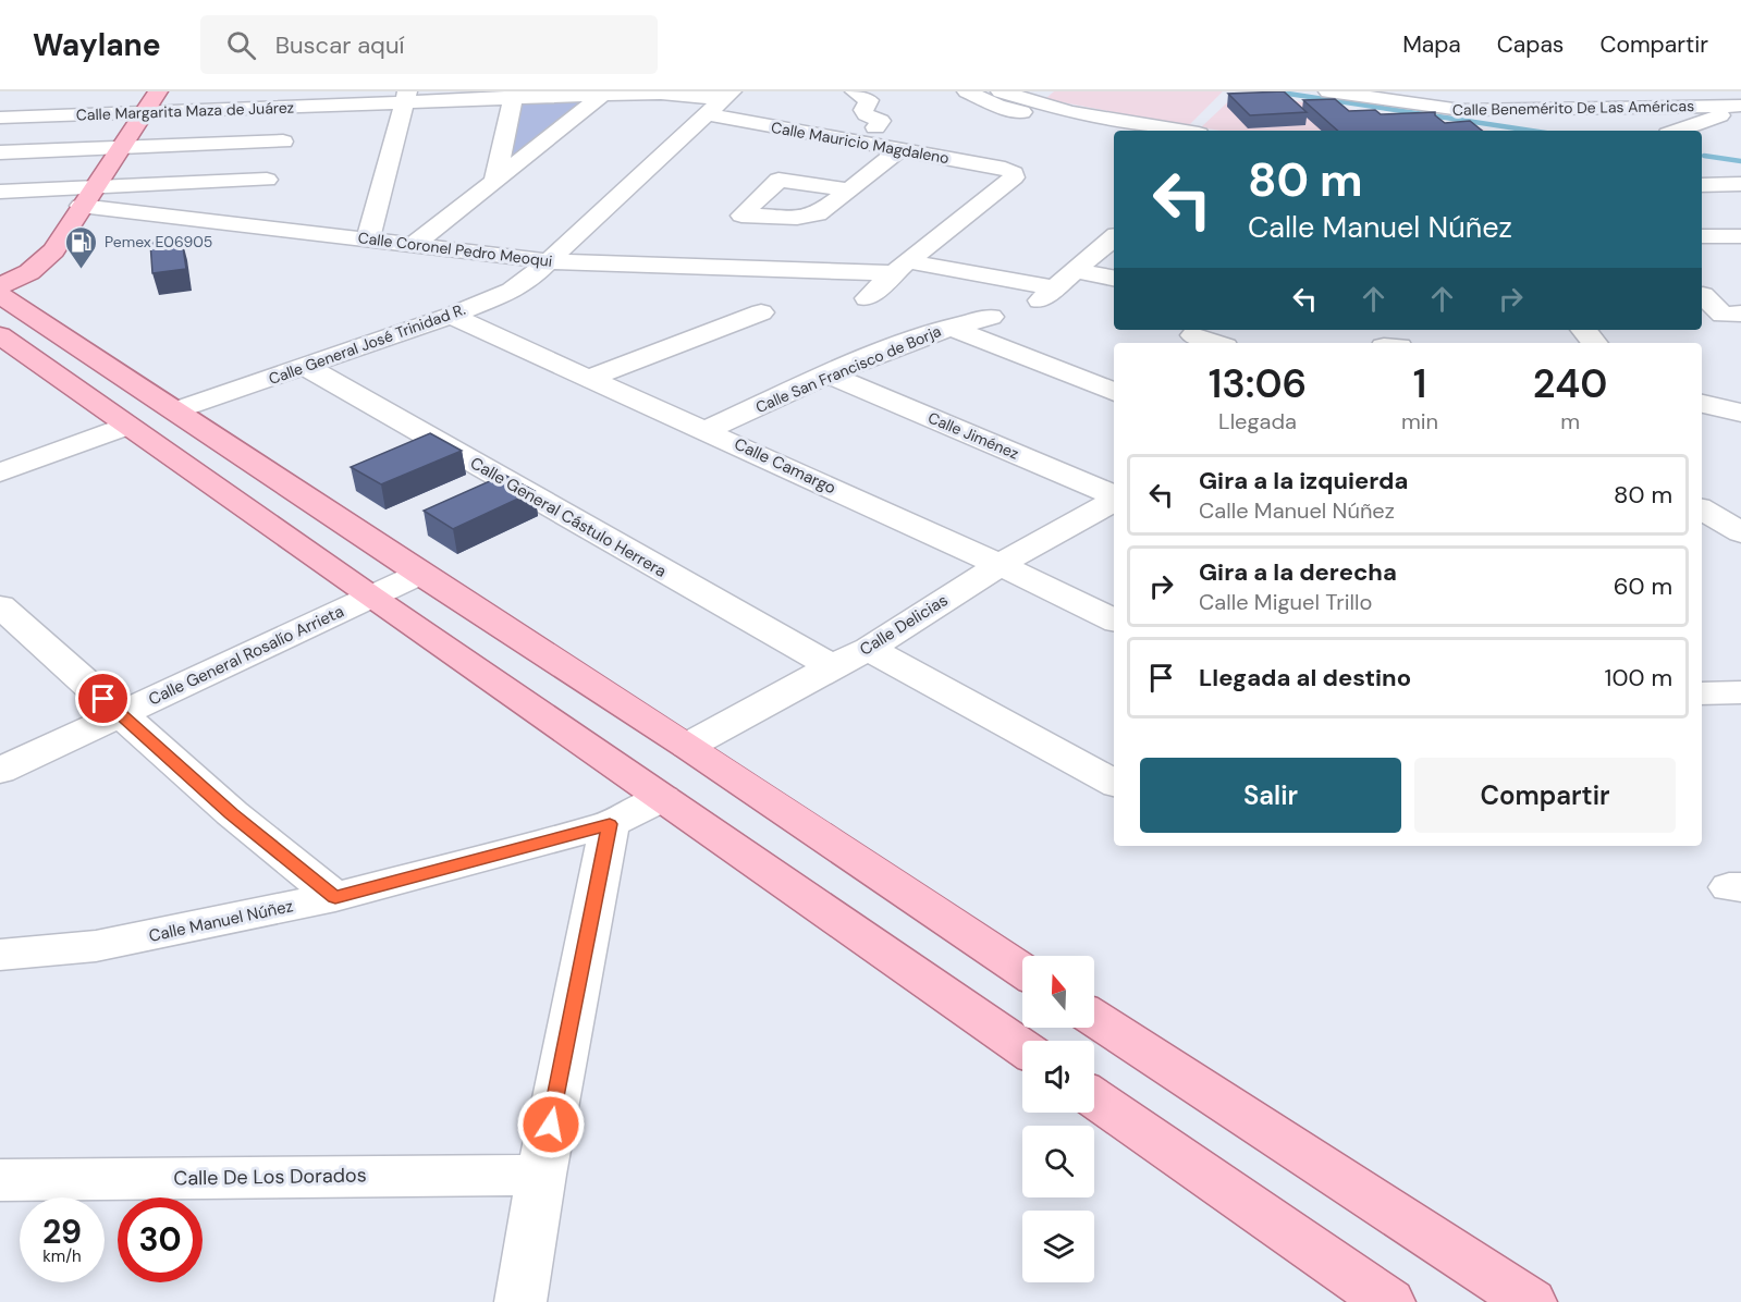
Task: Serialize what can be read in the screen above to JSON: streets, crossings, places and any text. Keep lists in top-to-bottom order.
{
  "streets": {
    "street": [
      "Calle Benemérito De Las Américas",
      "Calle Margarita Maza de Juárez",
      "Calle Mauricio Magdaleno",
      "Calle Coronel Pedro Meoqui",
      "Calle General José Trinidad R.",
      "Calle San Francisco de Borja",
      "Calle Jiménez",
      "Calle Camargo",
      "Calle General Cástulo Herrera",
      "Calle Delicias",
      "Calle General Rosalío Arrieta",
      "Calle Manuel Núñez",
      "Calle De Los Dorados"
    ]
  },
  "crossings": [
    ["Calle Margarita Maza de Juárez", "Calle General José Trinidad R."],
    ["Calle Mauricio Magdaleno", "Calle Coronel Pedro Meoqui"],
    ["Calle Mauricio Magdaleno", "Calle General José Trinidad R."],
    ["Calle Coronel Pedro Meoqui", "Calle General José Trinidad R."],
    ["Calle General José Trinidad R.", "Calle Camargo"],
    ["Calle General José Trinidad R.", "Calle General Cástulo Herrera"],
    ["Calle San Francisco de Borja", "Calle Jiménez"],
    ["Calle San Francisco de Borja", "Calle Camargo"],
    ["Calle Camargo", "Calle Delicias"],
    ["Calle General Cástulo Herrera", "Calle Delicias"]
  ],
  "places": {
    "fuel station": ["Pemex E06905"]
  },
  "north": "top",
  "page": {
    "header": "Waylane",
    "search": "Buscar aquí",
    "nav": ["Mapa", "Capas", "Compartir"],
    "turn": ["80 m", "Calle Manuel Núñez"],
    "eta": [
      "13:06",
      "Llegada",
      "1",
      "min",
      "240",
      "m"
    ],
    "list": [
      {
        "name": "Gira a la izquierda",
        "note": "Calle Manuel Núñez",
        "value": "80 m"
      },
      {
        "name": "Gira a la derecha",
        "note": "Calle Miguel Trillo",
        "value": "60 m"
      },
      {
        "name": "Llegada al destino",
        "value": "100 m"
      }
    ],
    "buttons": ["Salir", "Compartir"],
    "speed": "29 km/h",
    "limit": "30"
  }
}
